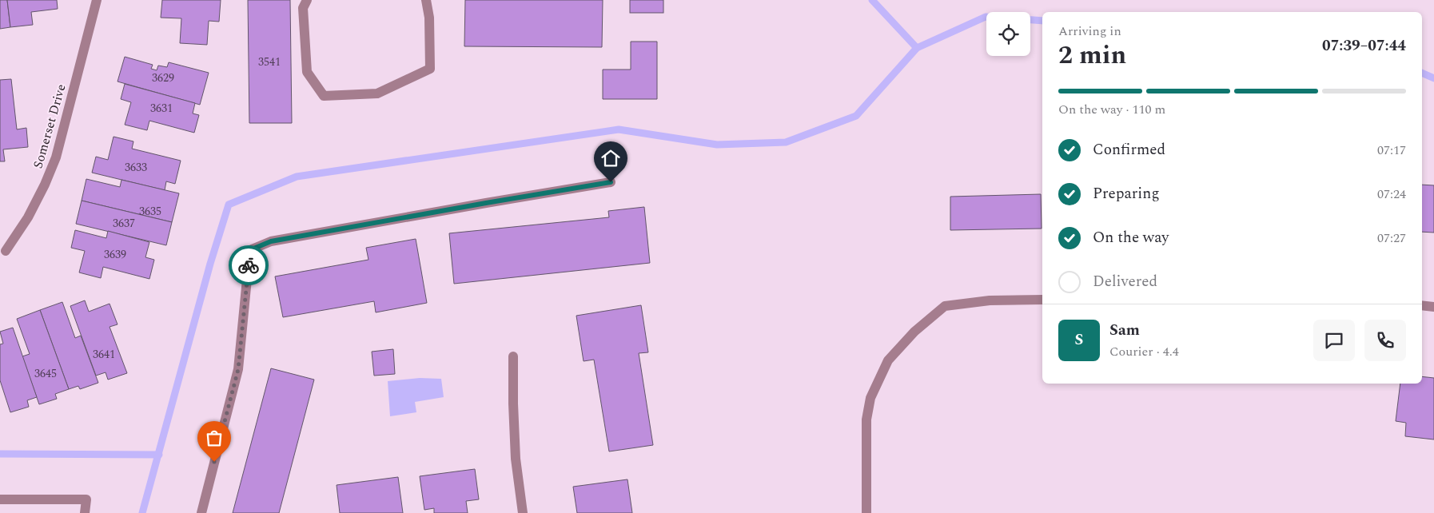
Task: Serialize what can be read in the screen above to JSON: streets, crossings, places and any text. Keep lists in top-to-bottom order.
{
  "streets": {
    "street": ["Somerset Drive"]
  },
  "house_numbers": [
    "3541",
    "3629",
    "3631",
    "3633",
    "3635",
    "3637",
    "3639",
    "3641",
    "3645"
  ],
  "page": {
    "heading": ["2 min", "Arriving in", "07:39–07:44"],
    "panel": ["Sam", "Courier · 4.4"],
    "bar": "On the way · 110 m",
    "list": [
      ["Confirmed", "07:17"],
      ["Preparing", "07:24"],
      ["On the way", "07:27"],
      "Delivered"
    ],
    "round": "S"
  }
}
